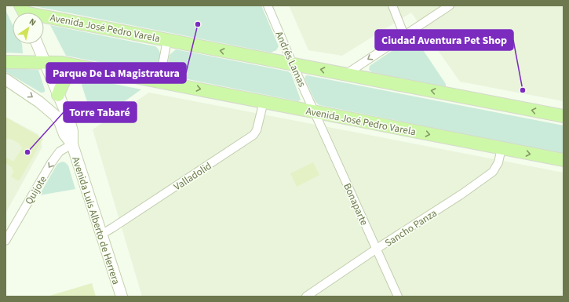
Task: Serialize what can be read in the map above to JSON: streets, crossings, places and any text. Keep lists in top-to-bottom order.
{
  "streets": {
    "main road": ["Avenida José Pedro Varela", "Avenida Luis Alberto de Herrera"],
    "street": [
      "Andrés Lamas",
      "Valladolid",
      "Quijote",
      "Bonaparte",
      "Sancho Panza"
    ]
  },
  "crossings": [
    ["Avenida José Pedro Varela", "Andrés Lamas"],
    ["Avenida José Pedro Varela", "Valladolid"],
    ["Avenida José Pedro Varela", "Bonaparte"],
    ["Avenida José Pedro Varela", "Avenida Luis Alberto de Herrera"],
    ["Avenida José Pedro Varela", "Sancho Panza"],
    ["Andrés Lamas", "Bonaparte"],
    ["Valladolid", "Avenida Luis Alberto de Herrera"],
    ["Quijote", "Avenida Luis Alberto de Herrera"],
    ["Bonaparte", "Sancho Panza"]
  ],
  "one_way": ["Quijote"],
  "places": ["Parque De La Magistratura", "Ciudad Aventura Pet Shop", "Torre Tabaré"],
  "north": "top right"
}
